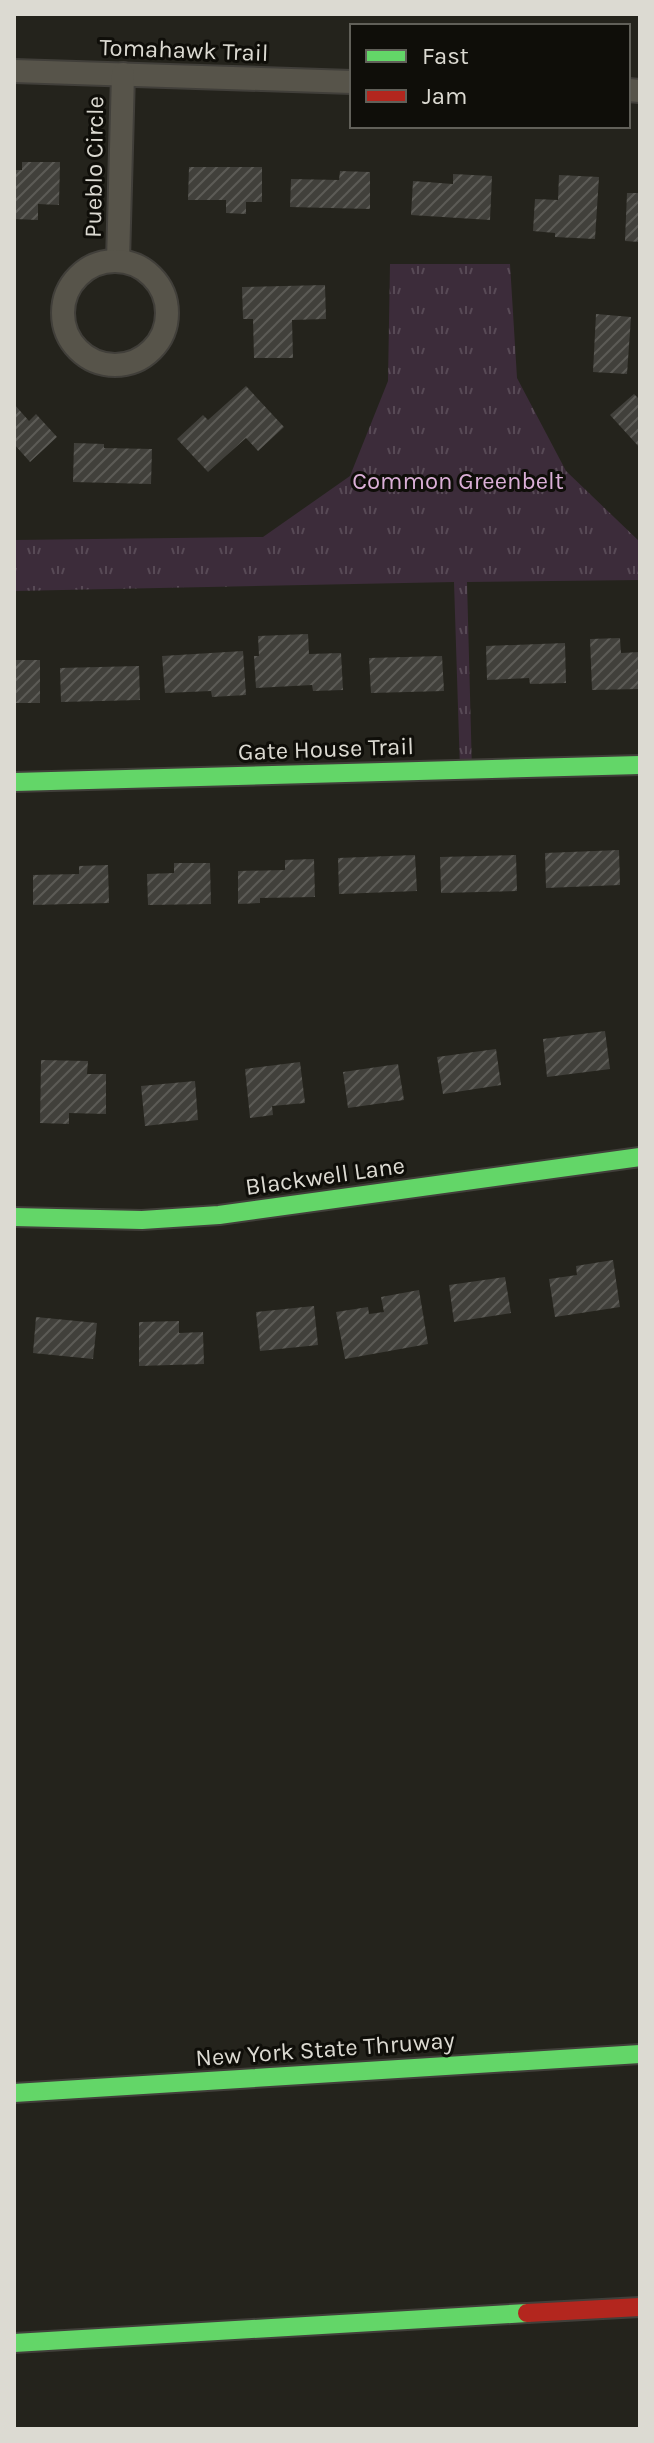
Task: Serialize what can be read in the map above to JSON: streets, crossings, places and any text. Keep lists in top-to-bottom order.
{
  "streets": {
    "main road": ["Gate House Trail", "Blackwell Lane", "New York State Thruway"],
    "street": ["Tomahawk Trail", "Pueblo Circle"]
  },
  "crossings": [
    ["Tomahawk Trail", "Pueblo Circle"]
  ],
  "parks": ["Common Greenbelt"],
  "legend": ["Fast", "Jam"]
}
